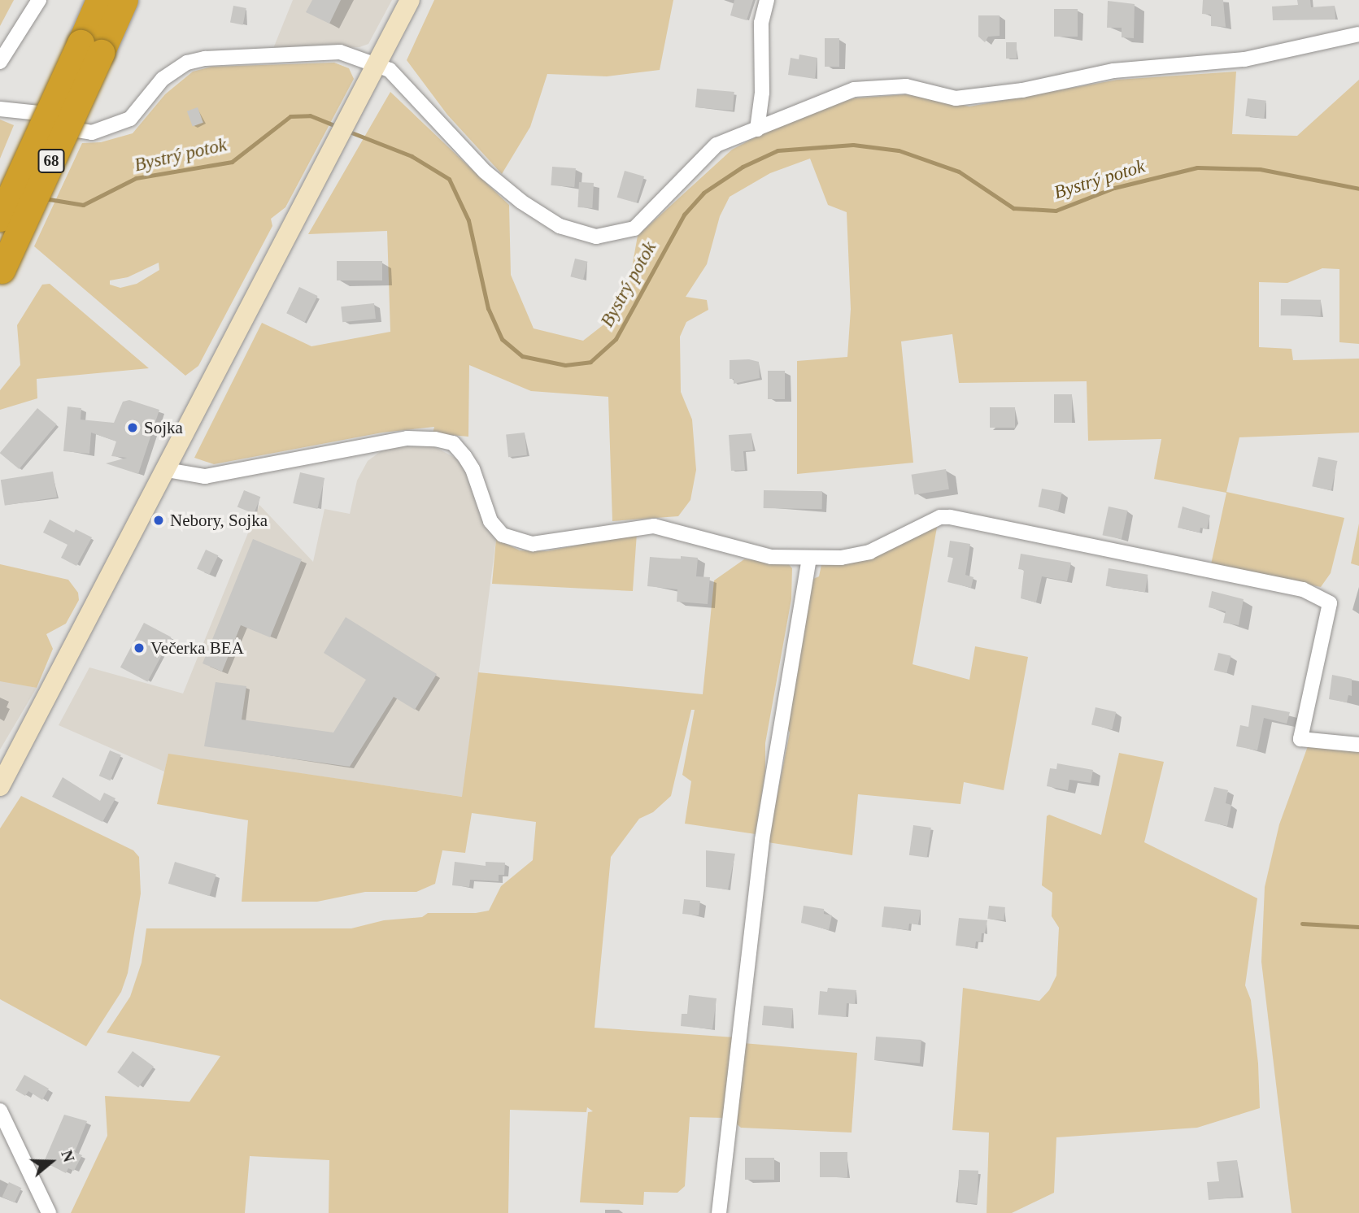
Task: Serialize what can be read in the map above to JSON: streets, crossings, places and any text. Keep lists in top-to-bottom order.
{
  "streets": {
    "highway": ["68"]
  },
  "water": ["Bystrý potok"],
  "places": ["Sojka", "Nebory, Sojka", "Večerka BEA"],
  "north": "right"
}
